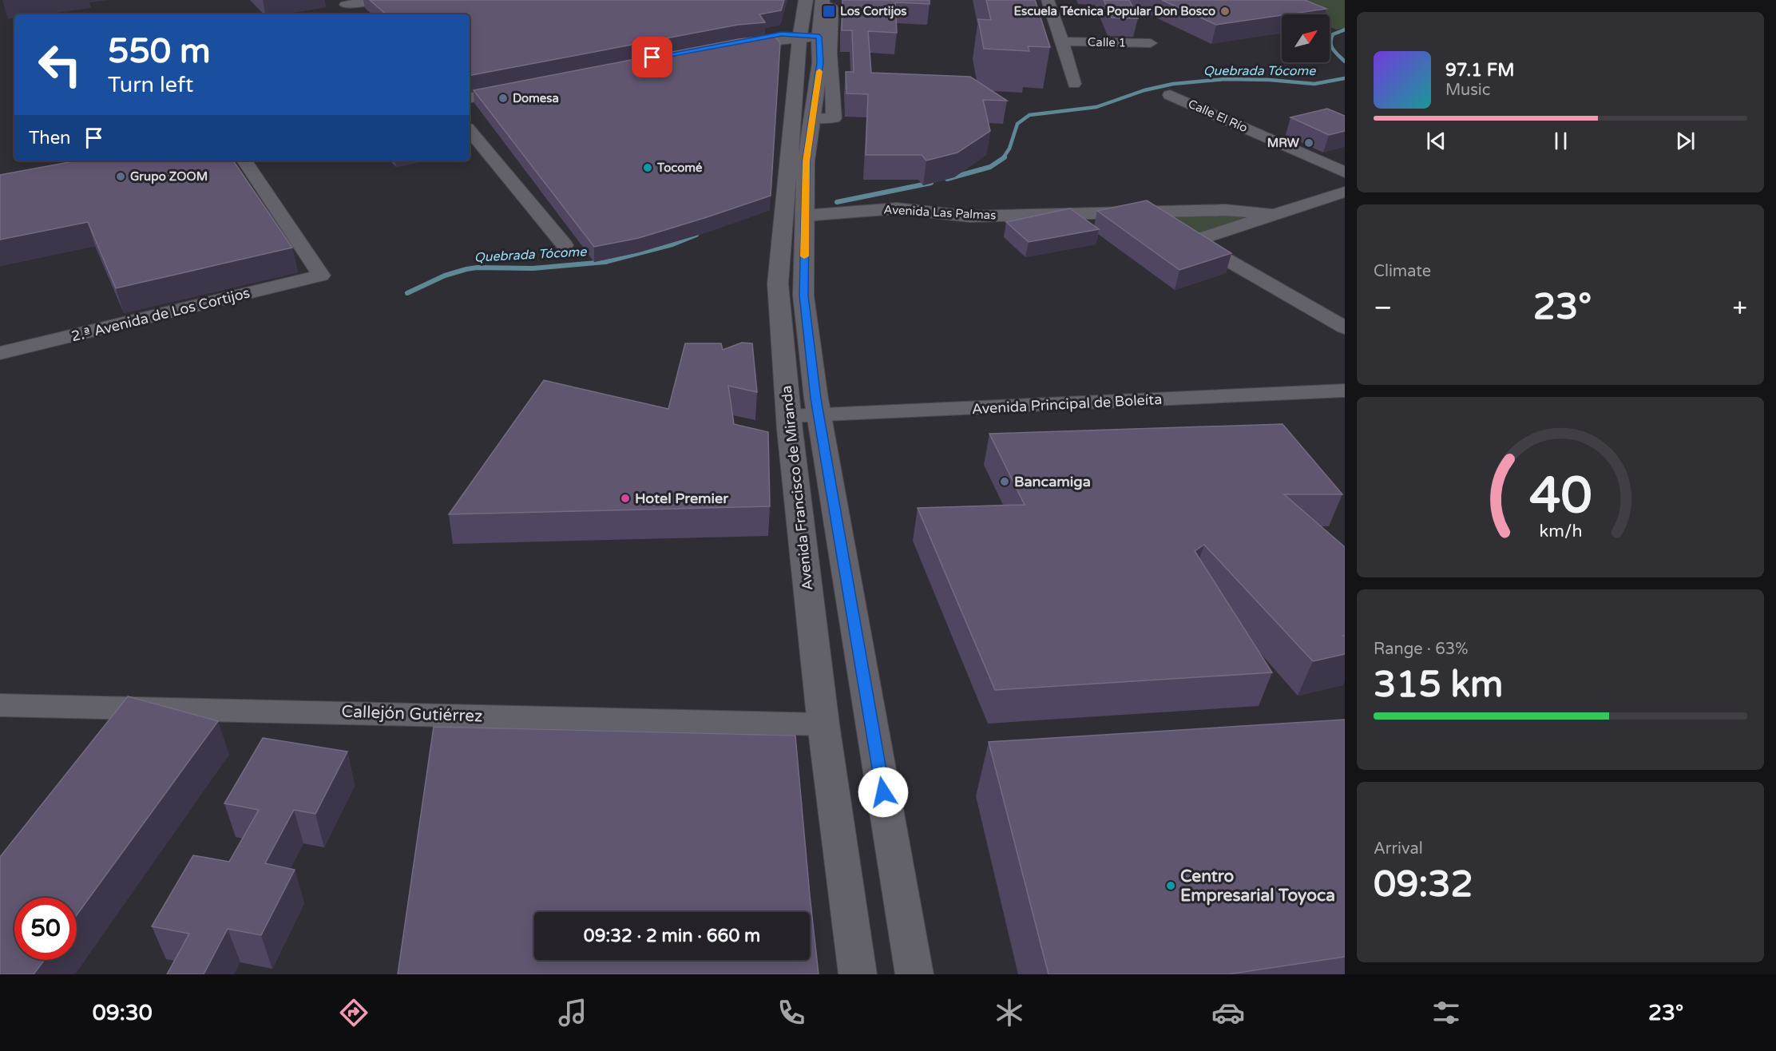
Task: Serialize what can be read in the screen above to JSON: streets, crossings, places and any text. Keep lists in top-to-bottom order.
{
  "streets": {
    "main road": ["Avenida Francisco de Miranda"],
    "street": [
      "Calle 1",
      "Calle El Río",
      "Avenida Las Palmas",
      "2.ª Avenida de Los Cortijos",
      "Avenida Principal de Boleíta",
      "Callejón Gutiérrez"
    ]
  },
  "crossings": [
    ["Avenida Las Palmas", "Avenida Francisco de Miranda"],
    ["Avenida Principal de Boleíta", "Avenida Francisco de Miranda"],
    ["Avenida Francisco de Miranda", "Callejón Gutiérrez"]
  ],
  "water": ["Quebrada Tócome"],
  "places": {
    "transit": ["Los Cortijos"],
    "other": [
      "Escuela Técnica Popular Don Bosco",
      "Domesa",
      "MRW",
      "Tocomé",
      "Grupo ZOOM",
      "Bancamiga",
      "Hotel Premier",
      "Centro Empresarial Toyoca"
    ]
  },
  "north": "top right",
  "page": {
    "turn": ["550 m", "Turn left"],
    "song": ["97.1 FM", "Music"],
    "then": "Then",
    "tile": [
      "Climate",
      ["Range · 63%", "315 km"],
      ["Arrival", "09:32"]
    ],
    "heat": ["−", "23°", "+"],
    "limit": "50",
    "trip": "09:32 · 2 min · 660 m",
    "tabs": ["09:30", "23°"],
    "gauge": ["40", "km/h"]
  }
}
